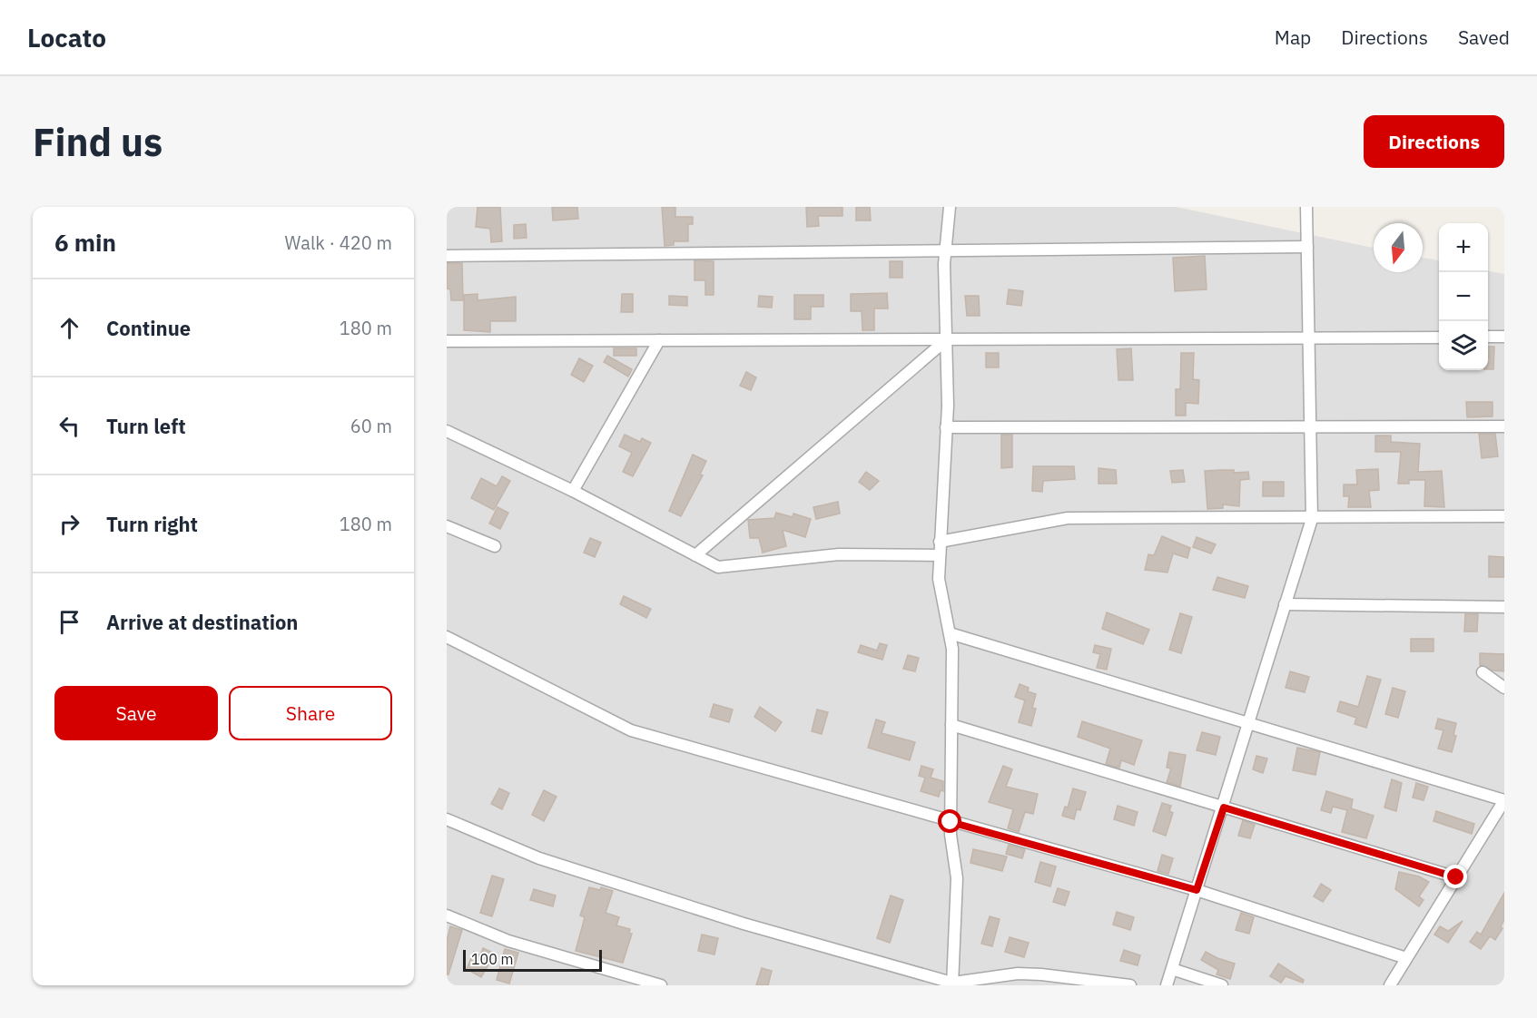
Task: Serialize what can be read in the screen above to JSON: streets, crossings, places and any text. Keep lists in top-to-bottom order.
{
  "scale_bar": "100 m",
  "north": "bottom",
  "page": {
    "header": "Locato",
    "nav": ["Map", "Directions", "Saved"],
    "buttons": [
      "Directions",
      ["Save", "Share"]
    ],
    "title": "Find us",
    "heading": ["6 min", "Walk · 420 m"],
    "map_buttons": ["+", "−"],
    "list": [
      ["Continue", "180 m"],
      ["Turn left", "60 m"],
      ["Turn right", "180 m"],
      "Arrive at destination"
    ],
    "scale": "100 m"
  }
}
